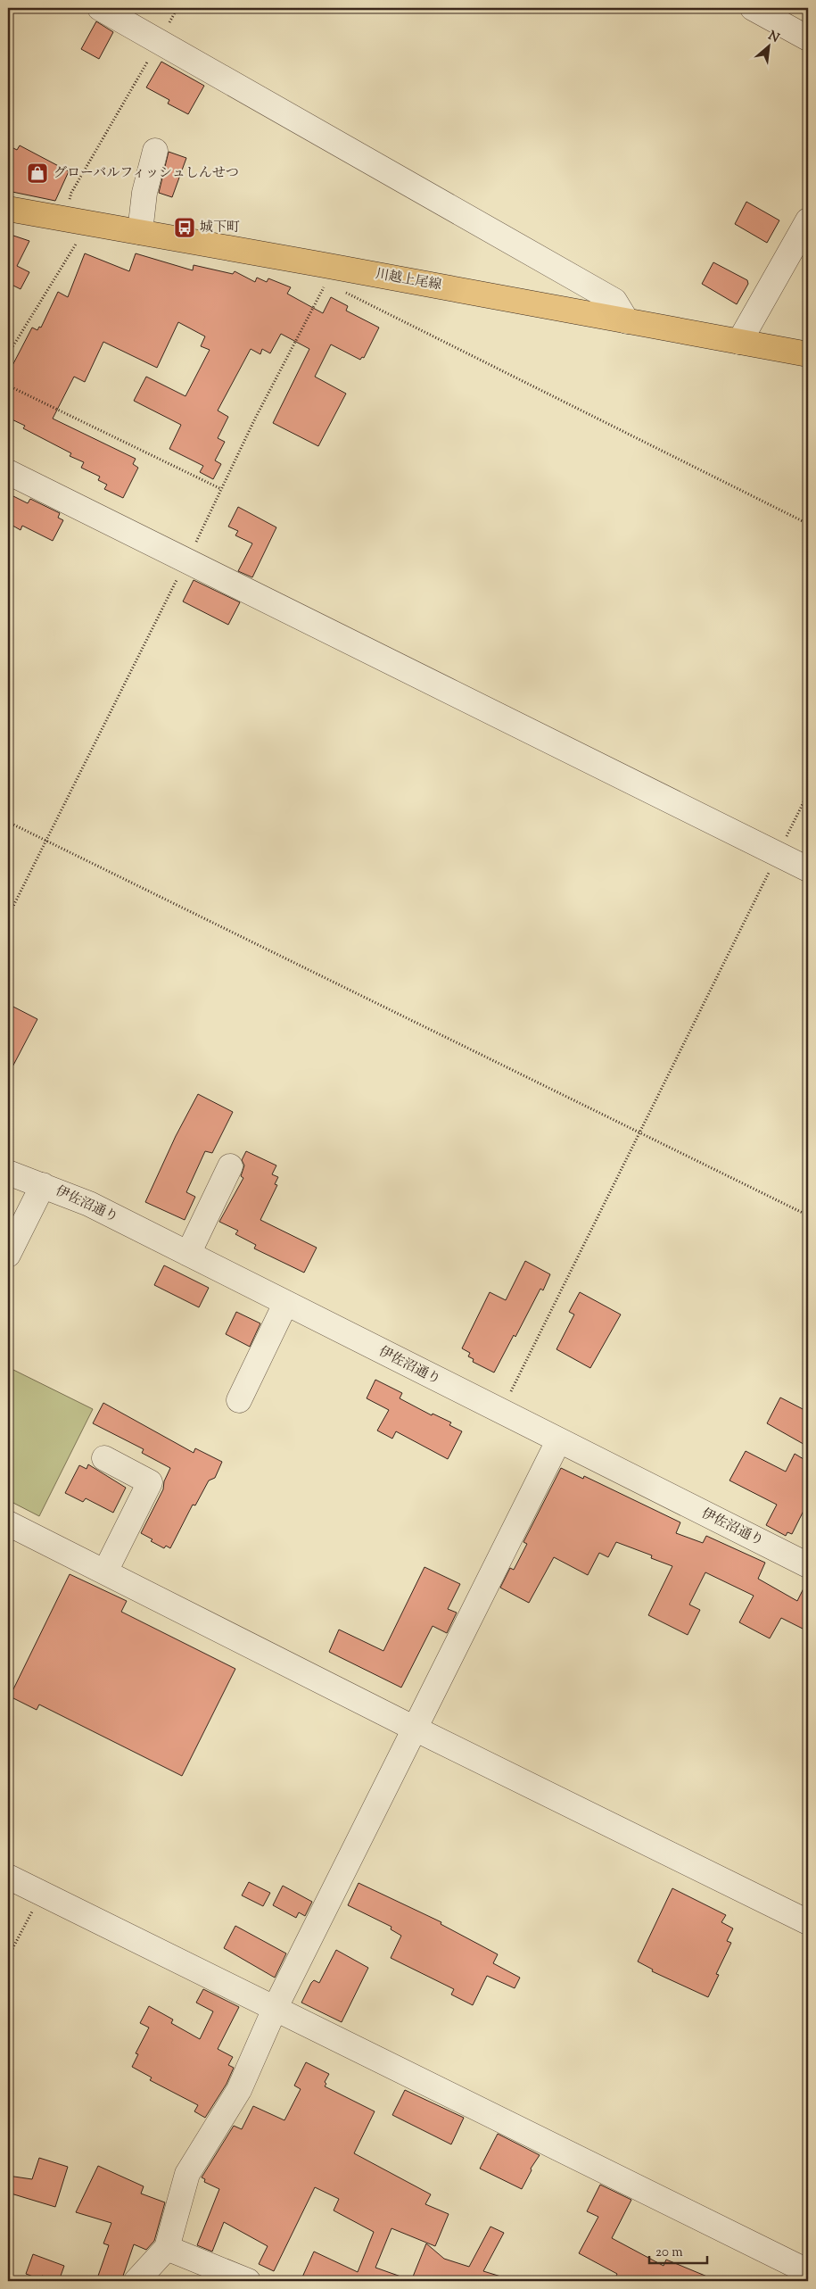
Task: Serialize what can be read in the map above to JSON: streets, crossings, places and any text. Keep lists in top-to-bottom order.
{
  "streets": {
    "main road": ["川越上尾線"],
    "street": ["伊佐沼通り"]
  },
  "places": {
    "shop": ["グローバルフィッシュしんせつ"],
    "bus stop": ["城下町"]
  },
  "scale_bar": "20 m",
  "north": "top right"
}
